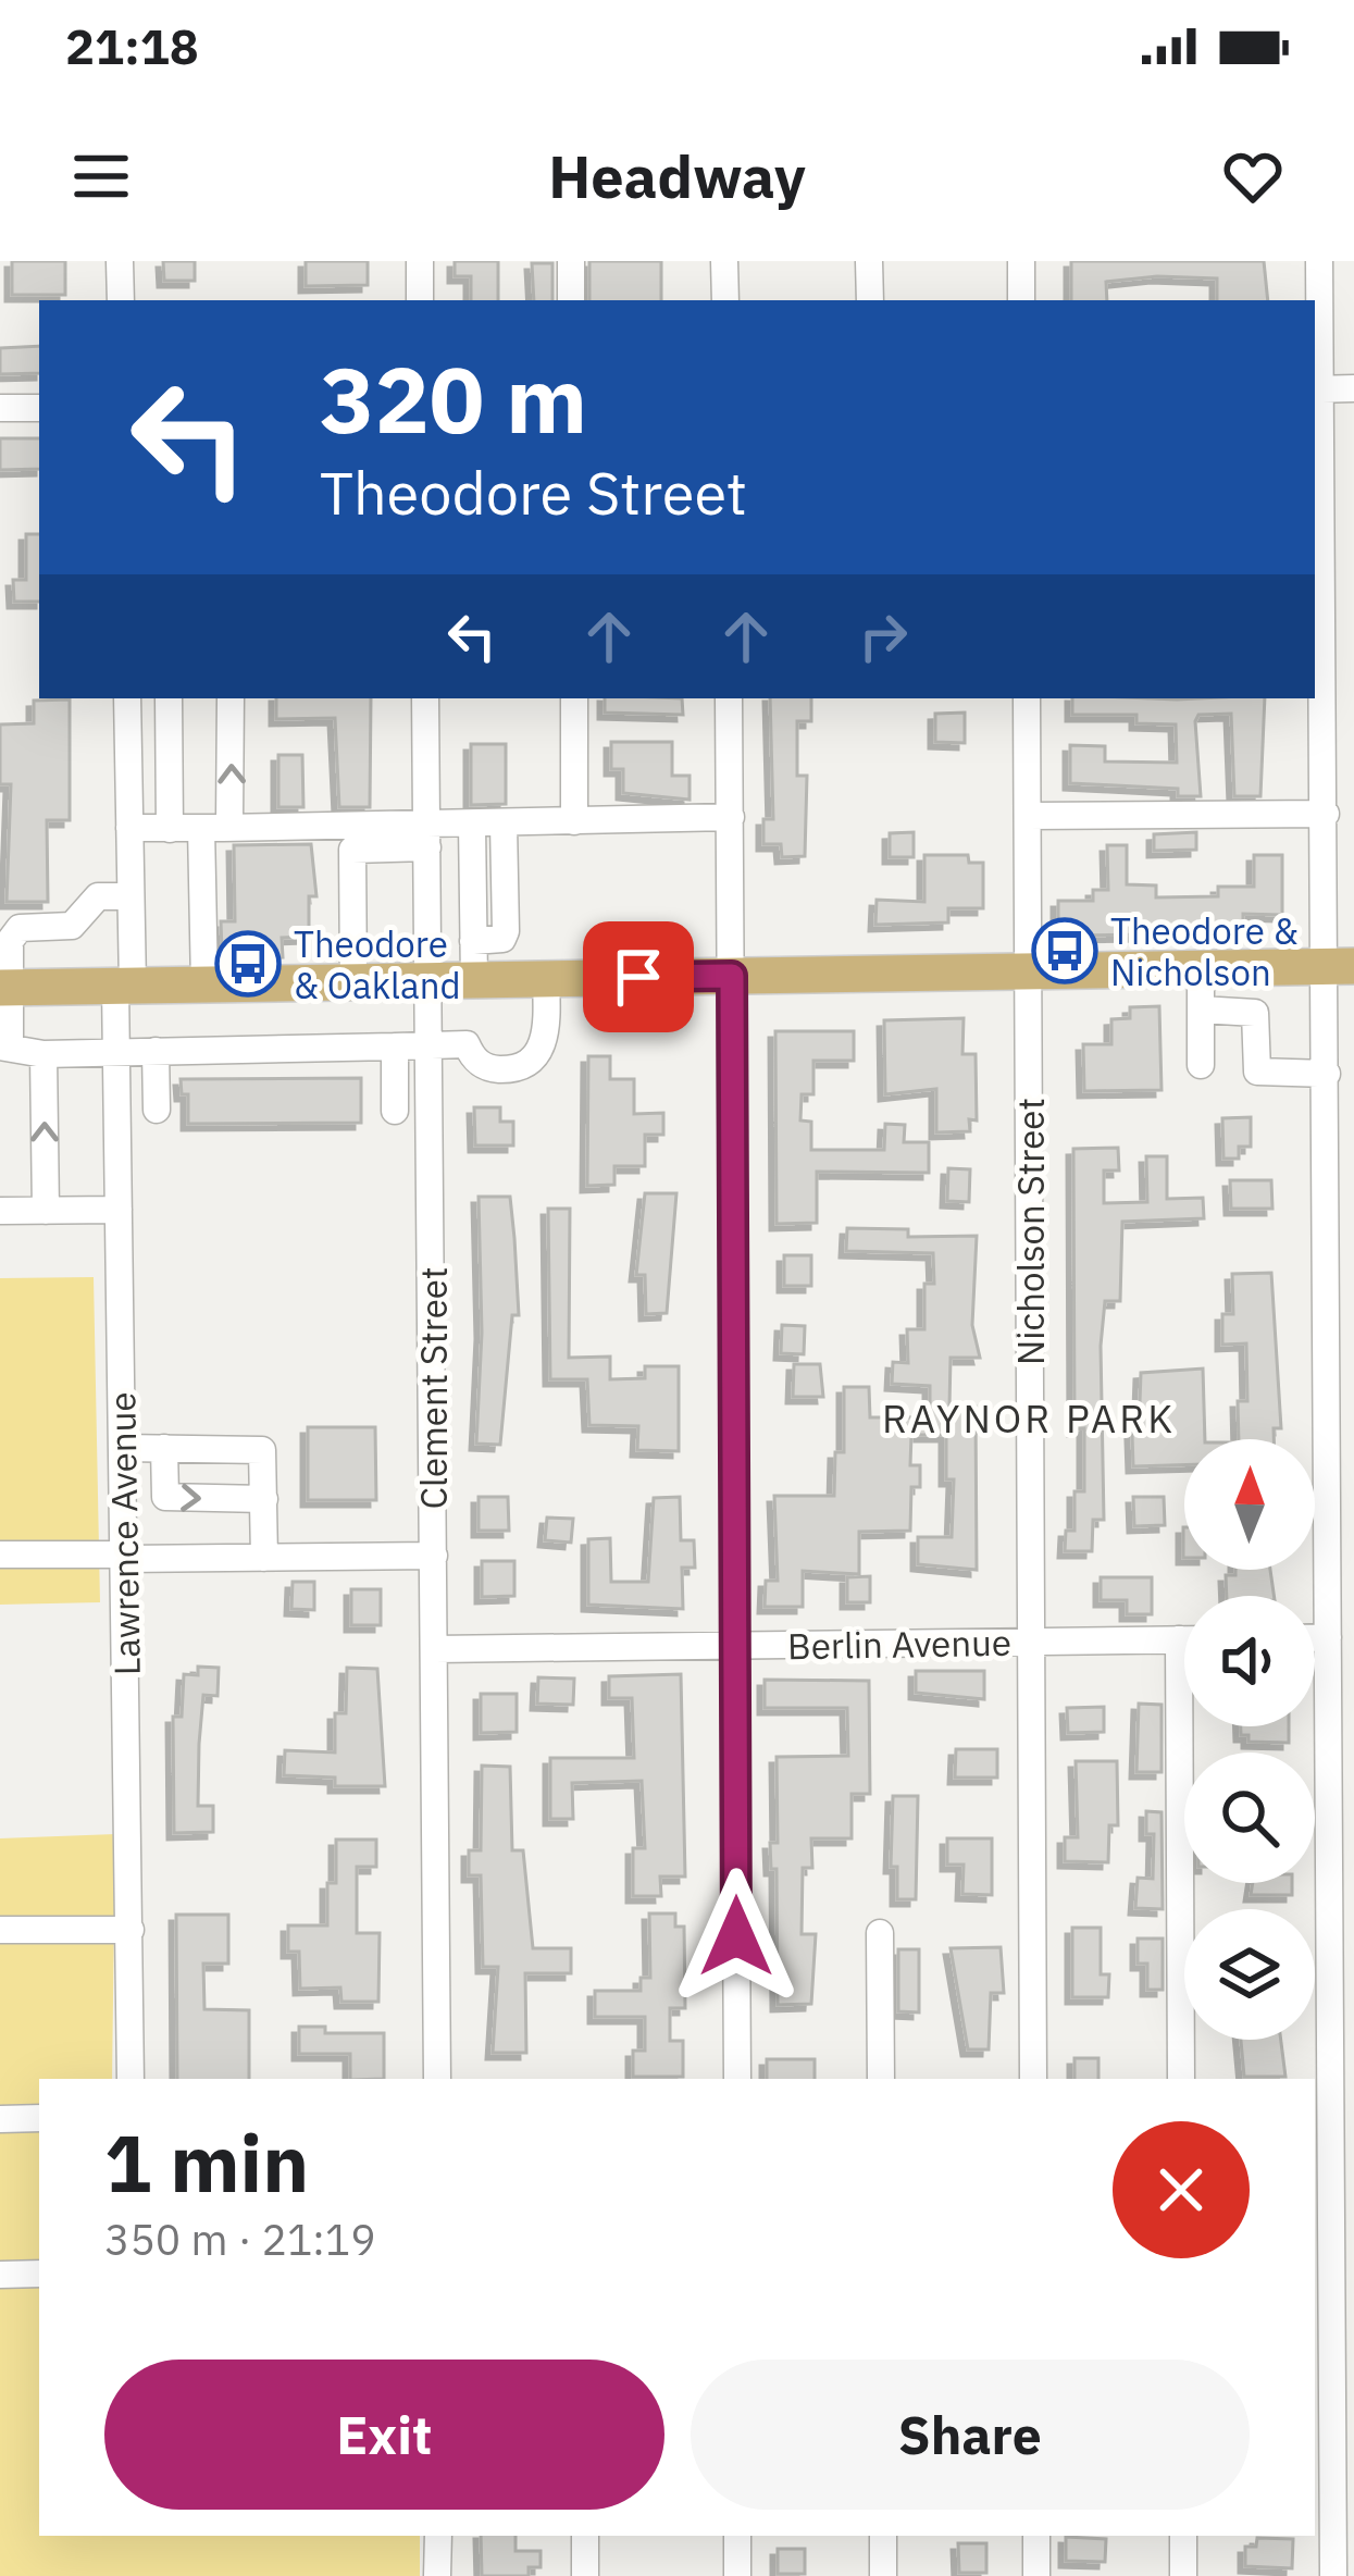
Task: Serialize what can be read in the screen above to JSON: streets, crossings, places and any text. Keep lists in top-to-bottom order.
{
  "streets": {
    "street": [
      "Nicholson Street",
      "Clement Street",
      "Lawrence Avenue",
      "Berlin Avenue"
    ]
  },
  "crossings": [
    ["Nicholson Street", "Berlin Avenue"],
    ["Clement Street", "Berlin Avenue"]
  ],
  "districts": ["RAYNOR PARK"],
  "places": {
    "bus stop": ["Theodore & Nicholson", "Theodore & Oakland"]
  },
  "north": "top",
  "page": {
    "status": "21:18",
    "header": "Headway",
    "turn": ["320 m", "Theodore Street"],
    "heading": ["1 min", "350 m · 21:19"],
    "buttons": ["Exit", "Share"]
  }
}
